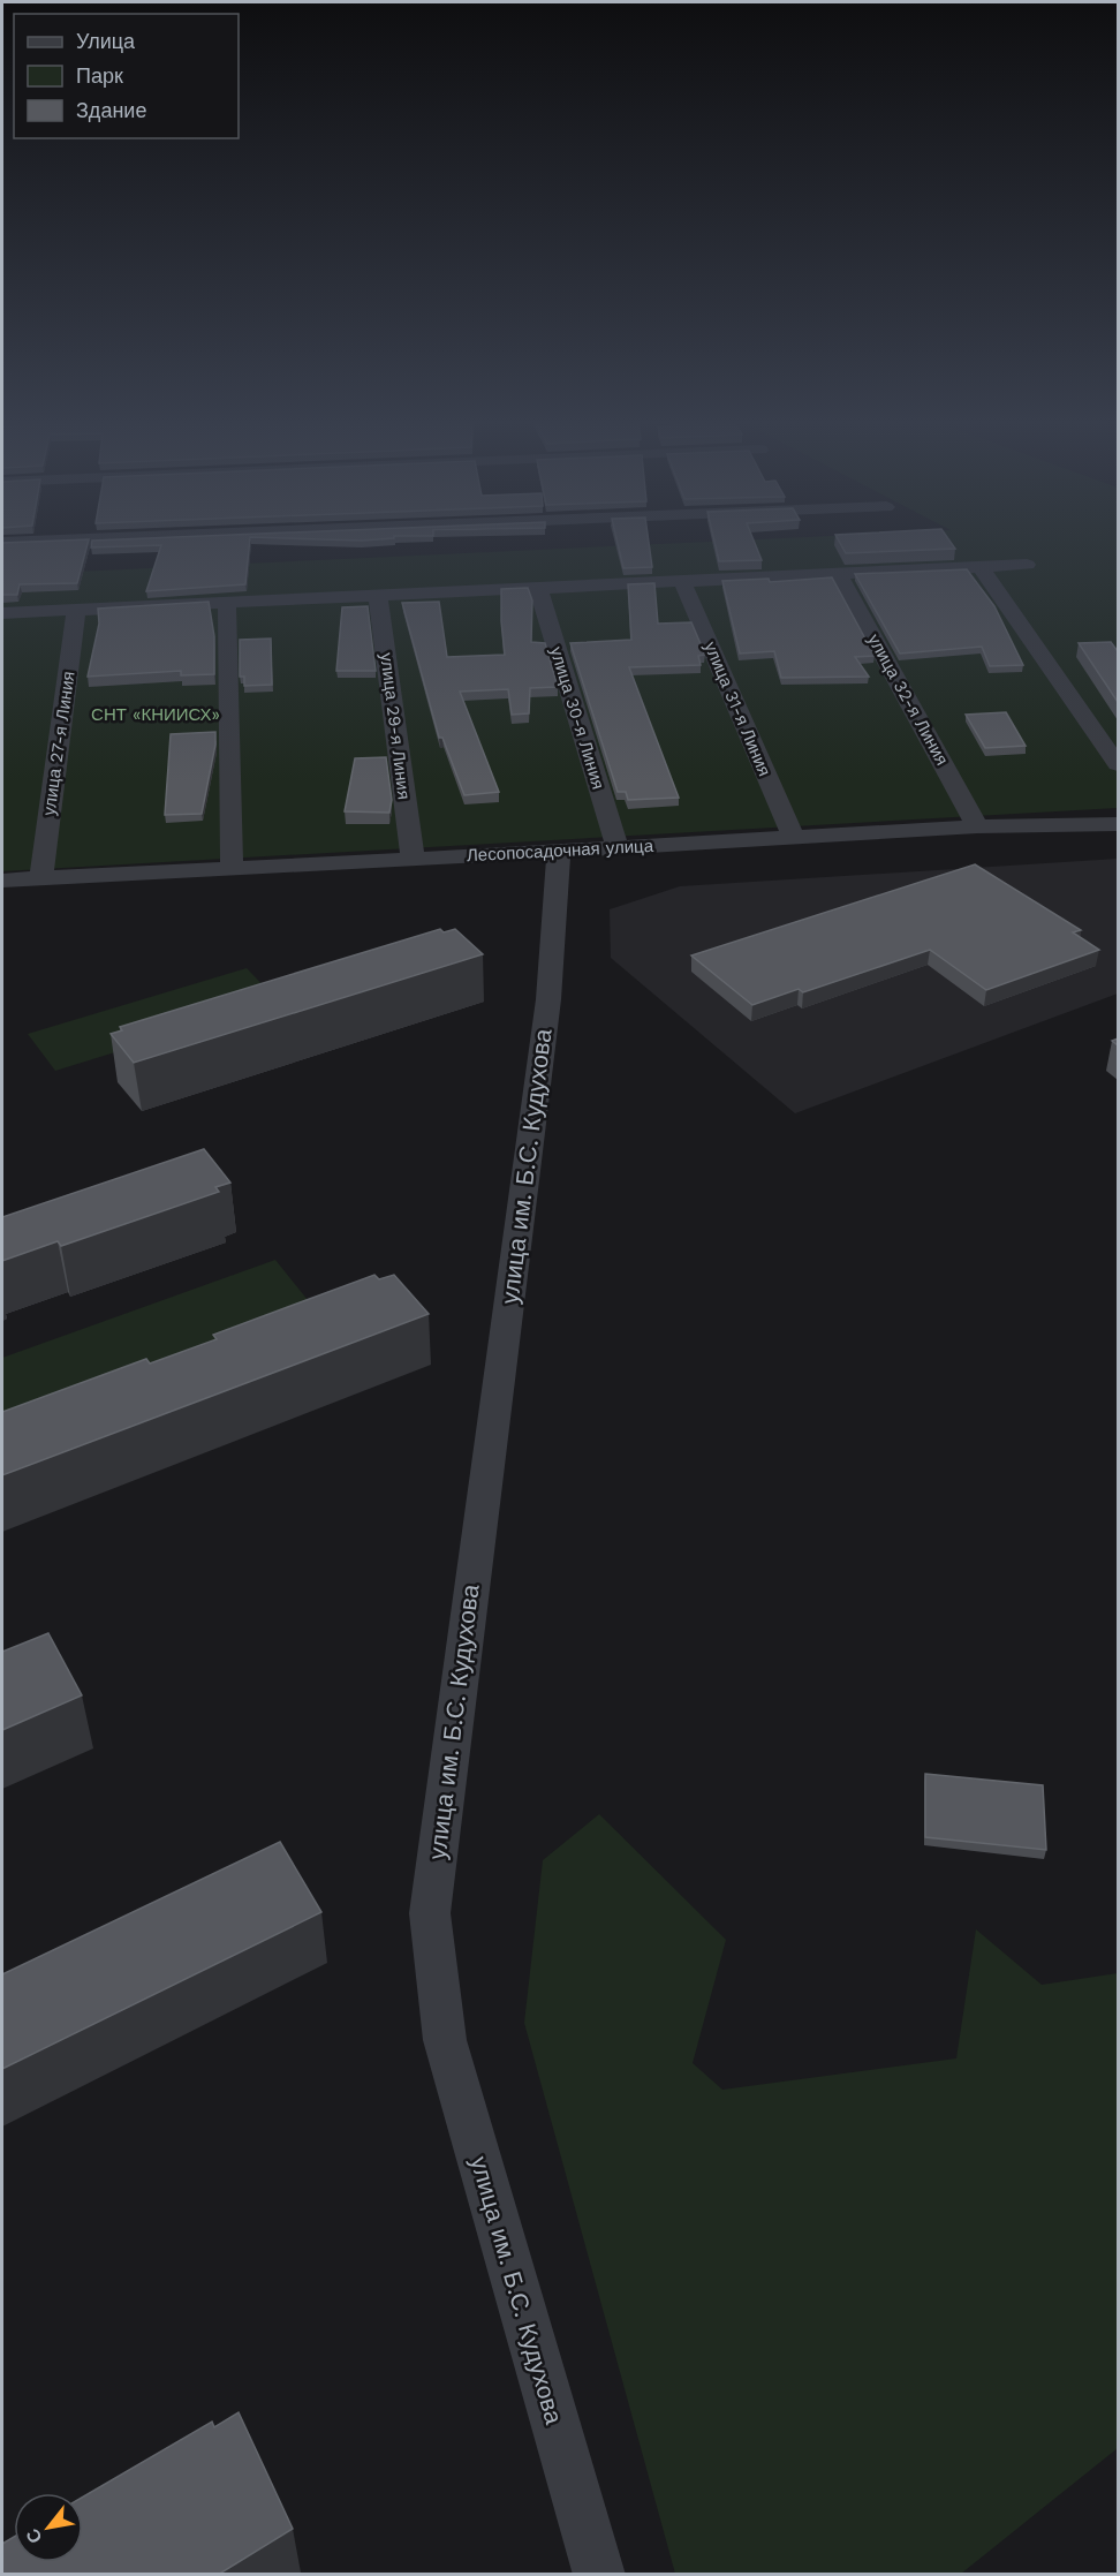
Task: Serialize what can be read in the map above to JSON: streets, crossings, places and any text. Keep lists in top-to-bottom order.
{
  "streets": {
    "street": [
      "улица 32-я Линия",
      "улица 31-я Линия",
      "улица 30-я Линия",
      "улица 29-я Линия",
      "улица 27-я Линия",
      "Лесопосадочная улица",
      "улица им. Б.С. Кудухова"
    ]
  },
  "crossings": [
    ["улица 32-я Линия", "Лесопосадочная улица"],
    ["улица 31-я Линия", "Лесопосадочная улица"],
    ["улица 30-я Линия", "Лесопосадочная улица"],
    ["улица 29-я Линия", "Лесопосадочная улица"],
    ["улица 27-я Линия", "Лесопосадочная улица"],
    ["Лесопосадочная улица", "улица им. Б.С. Кудухова"]
  ],
  "parks": ["СНТ «КНИИСХ»"],
  "legend": ["Улица", "Парк", "Здание"],
  "north": "bottom left"
}
